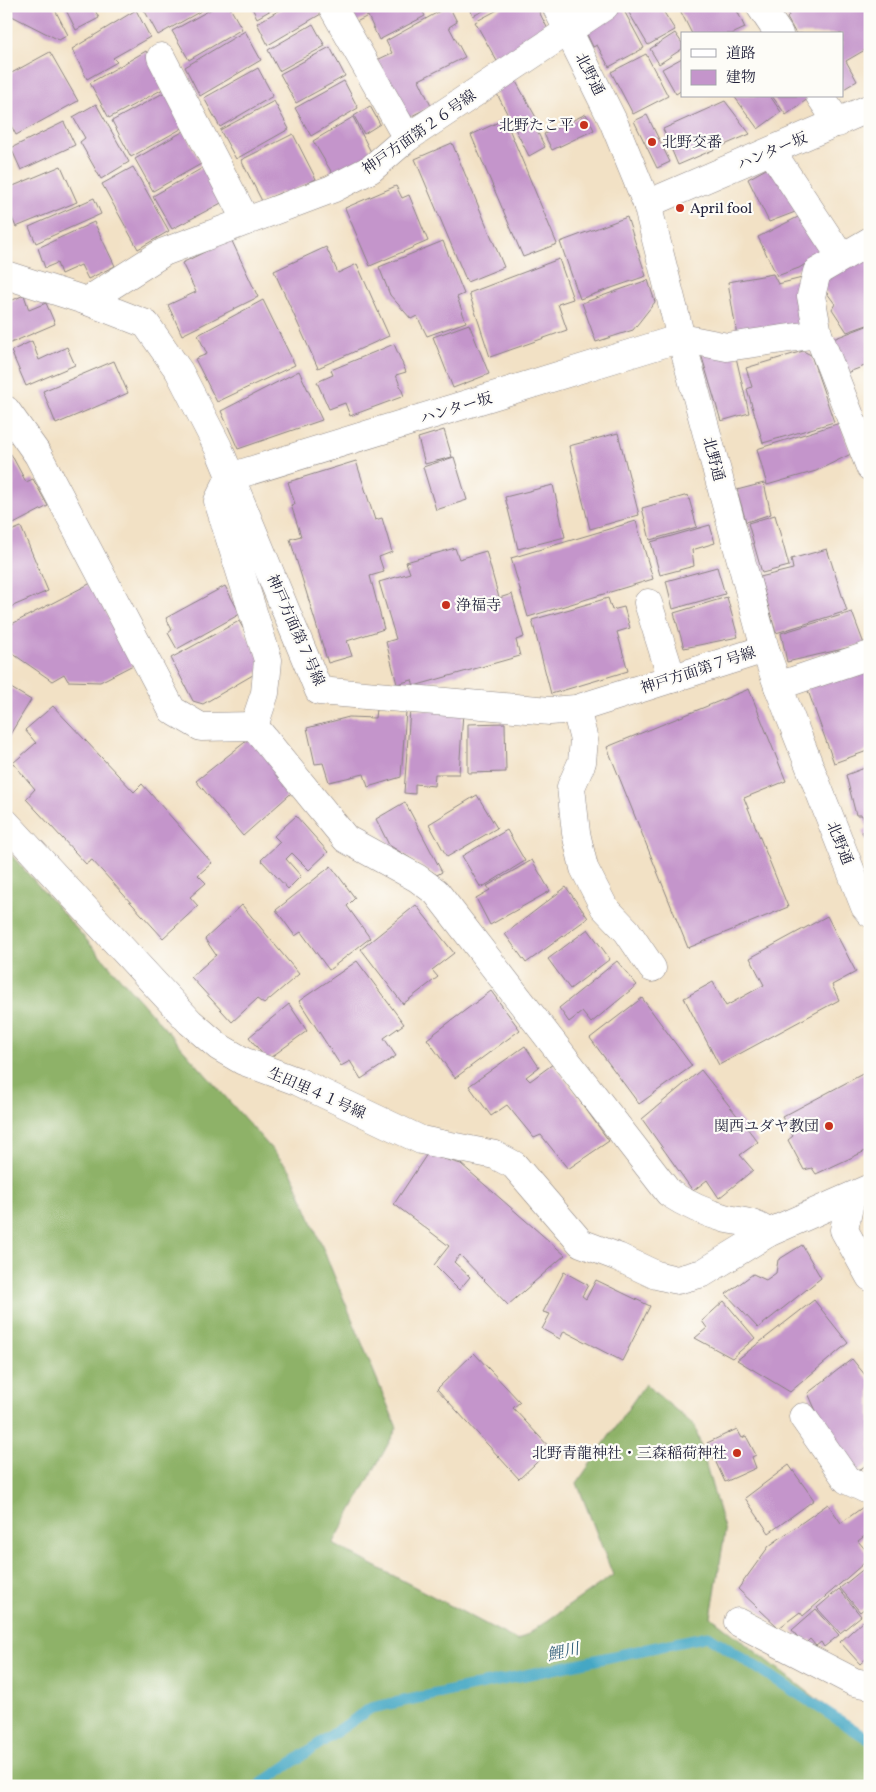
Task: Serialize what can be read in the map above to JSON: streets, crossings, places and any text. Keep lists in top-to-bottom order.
{
  "streets": {
    "street": [
      "北野通",
      "神戸方面第２６号線",
      "ハンター坂",
      "神戸方面第７号線",
      "生田里４１号線"
    ]
  },
  "crossings": [
    ["北野通", "神戸方面第２６号線"],
    ["北野通", "ハンター坂"],
    ["北野通", "神戸方面第７号線"],
    ["神戸方面第２６号線", "神戸方面第７号線"],
    ["ハンター坂", "神戸方面第７号線"]
  ],
  "water": ["鯉川"],
  "places": [
    "北野たこ平",
    "北野交番",
    "April fool",
    "浄福寺",
    "関西ユダヤ教団",
    "北野青龍神社・三森稲荷神社"
  ],
  "legend": ["道路", "建物"]
}
